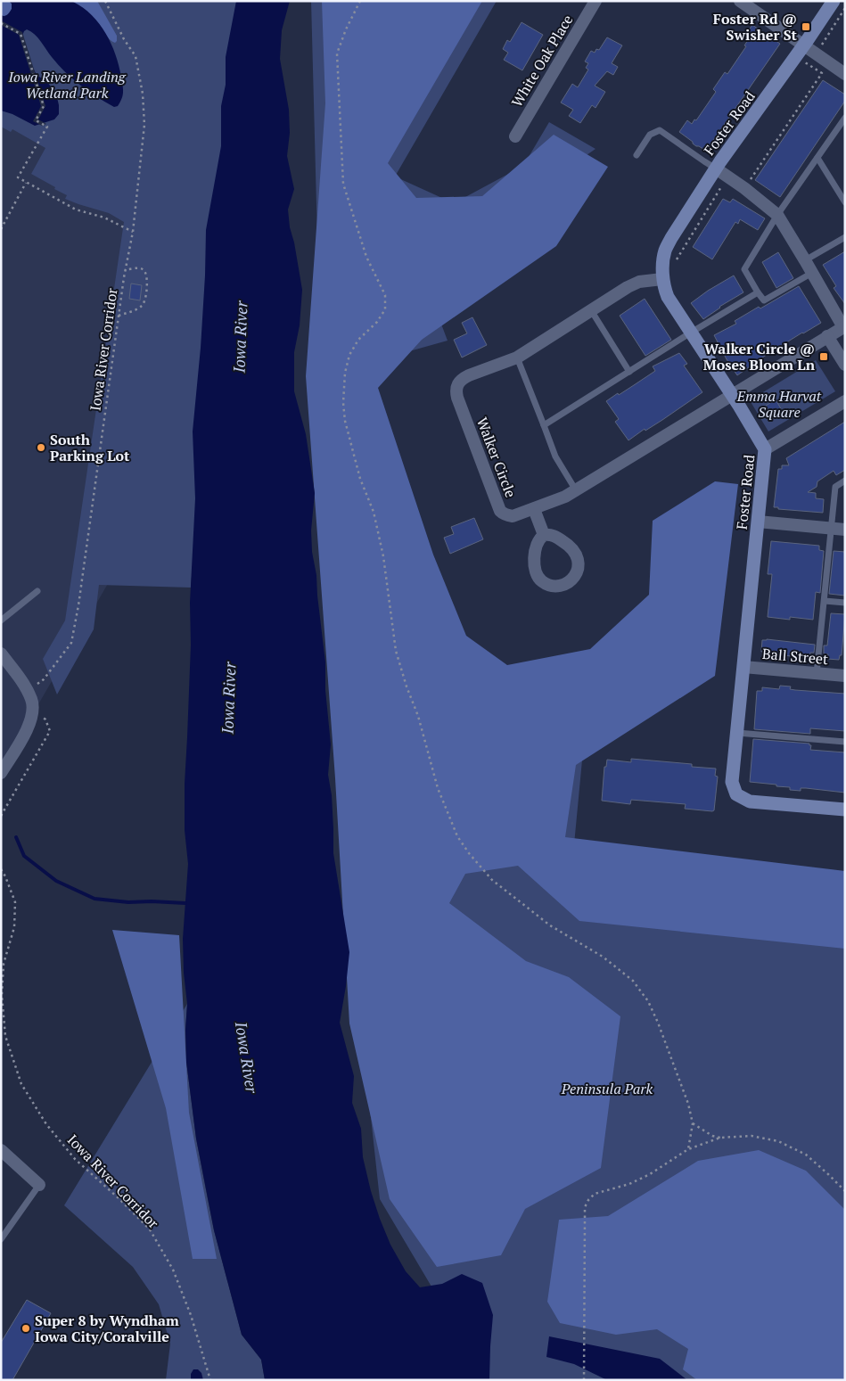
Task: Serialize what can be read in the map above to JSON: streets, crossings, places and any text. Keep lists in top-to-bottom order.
{
  "streets": {
    "street": [
      "White Oak Place",
      "Foster Road",
      "Walker Circle",
      "Ball Street"
    ],
    "path": ["Iowa River Corridor"]
  },
  "crossings": [
    ["Foster Road", "Walker Circle"],
    ["Foster Road", "Ball Street"]
  ],
  "water": ["Iowa River"],
  "parks": ["Iowa River Landing Wetland Park", "Emma Harvat Square", "Peninsula Park"],
  "places": {
    "transit": ["Foster Rd @ Swisher St", "Walker Circle @ Moses Bloom Ln"],
    "other": ["South Parking Lot", "Super 8 by Wyndham Iowa City/Coralville"]
  }
}
